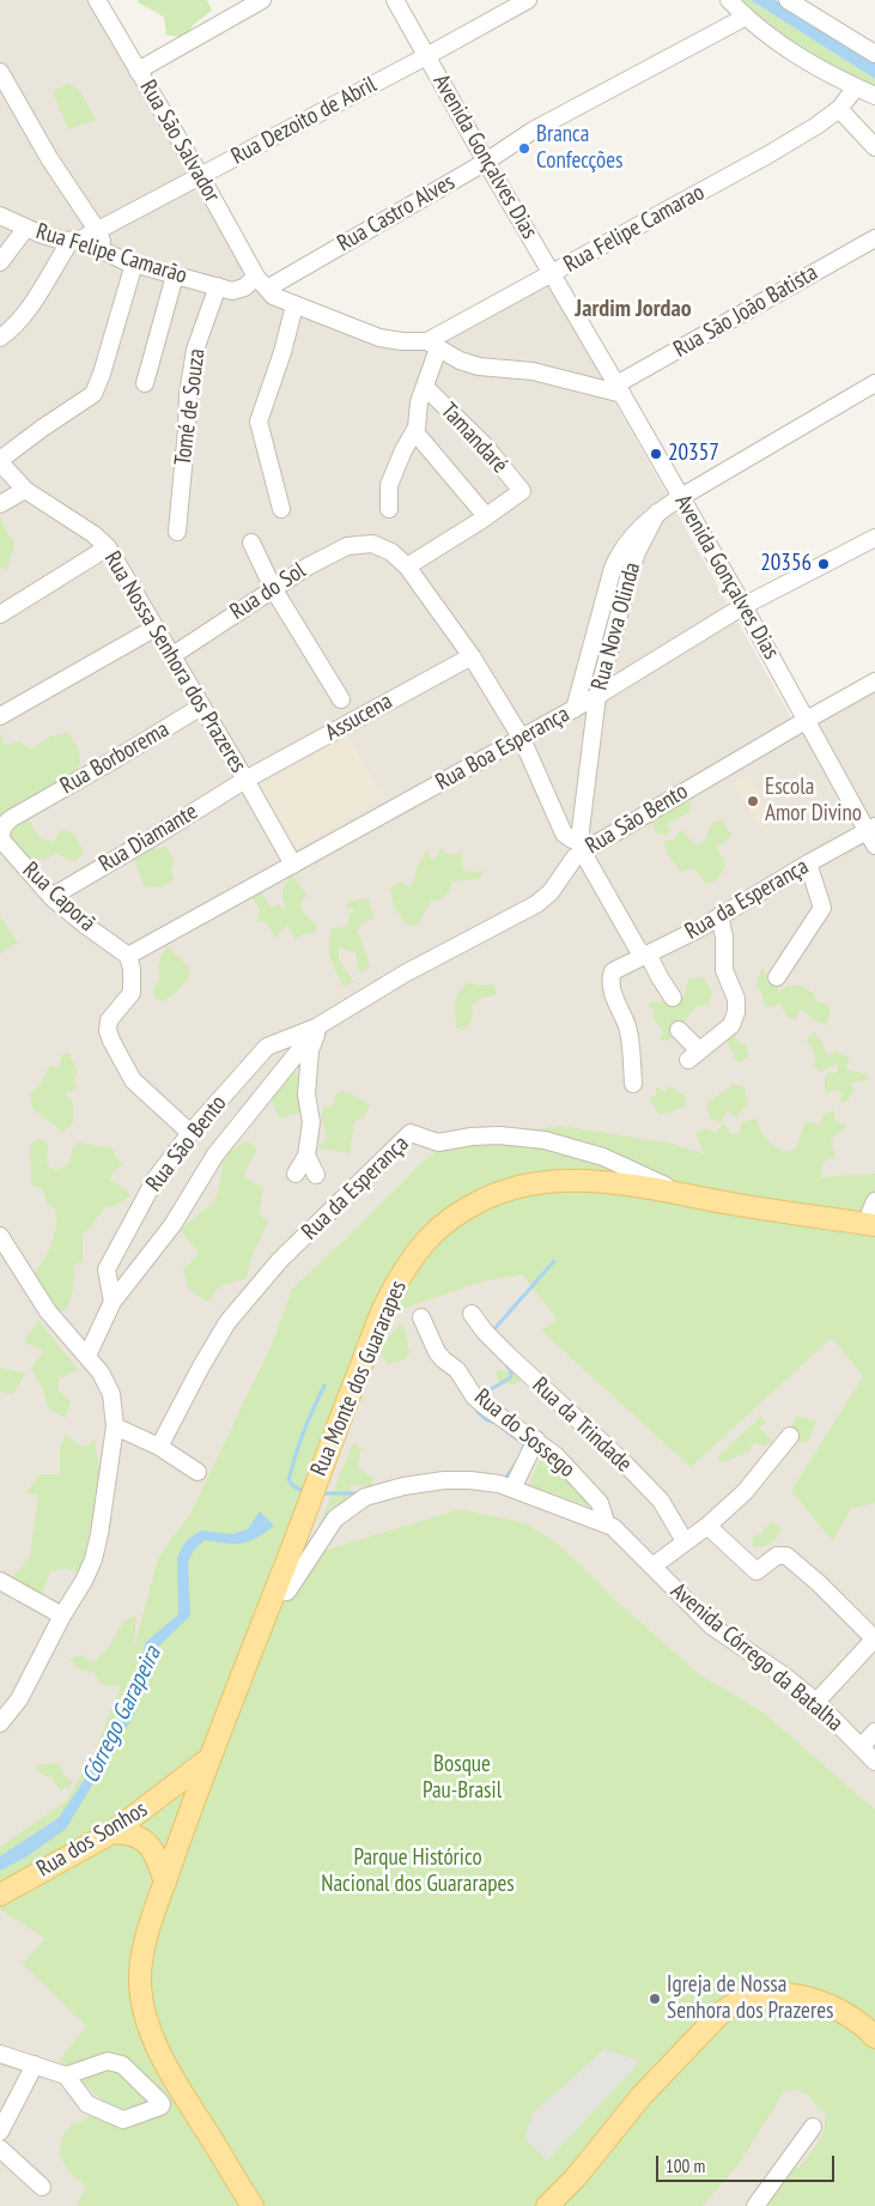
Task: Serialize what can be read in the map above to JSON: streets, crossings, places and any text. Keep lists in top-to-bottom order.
{
  "streets": {
    "main road": ["Rua Monte dos Guararapes", "Rua dos Sonhos"],
    "street": [
      "Rua Dezoito de Abril",
      "Rua São Salvador",
      "Avenida Gonçalves Dias",
      "Rua Castro Alves",
      "Rua Felipe Camarao",
      "Rua Felipe Camarão",
      "Rua São João Batista",
      "Tomé de Souza",
      "Tamandaré",
      "Rua do Sol",
      "Rua Nova Olinda",
      "Rua Nossa Senhora dos Prazeres",
      "Assucena",
      "Rua Boa Esperança",
      "Rua Borborema",
      "Rua São Bento",
      "Rua Diamante",
      "Rua Caporã",
      "Rua da Esperança",
      "Rua da Trindade",
      "Rua do Sossego",
      "Avenida Córrego da Batalha"
    ]
  },
  "crossings": [
    ["Rua Dezoito de Abril", "Rua São Salvador"],
    ["Rua Dezoito de Abril", "Avenida Gonçalves Dias"],
    ["Rua Dezoito de Abril", "Rua Felipe Camarão"],
    ["Rua São Salvador", "Rua Castro Alves"],
    ["Rua São Salvador", "Rua Felipe Camarão"],
    ["Avenida Gonçalves Dias", "Rua Castro Alves"],
    ["Avenida Gonçalves Dias", "Rua Felipe Camarao"],
    ["Avenida Gonçalves Dias", "Rua São João Batista"],
    ["Avenida Gonçalves Dias", "Rua Nova Olinda"],
    ["Avenida Gonçalves Dias", "Rua Boa Esperança"],
    ["Avenida Gonçalves Dias", "Rua São Bento"],
    ["Avenida Gonçalves Dias", "Rua da Esperança"],
    ["Rua Castro Alves", "Rua Felipe Camarão"],
    ["Rua Felipe Camarão", "Tomé de Souza"],
    ["Rua do Sol", "Rua Nossa Senhora dos Prazeres"],
    ["Rua Nova Olinda", "Rua Boa Esperança"],
    ["Rua Nova Olinda", "Rua São Bento"],
    ["Rua Nossa Senhora dos Prazeres", "Assucena"],
    ["Rua Nossa Senhora dos Prazeres", "Rua Boa Esperança"],
    ["Rua Nossa Senhora dos Prazeres", "Rua Borborema"],
    ["Rua Nossa Senhora dos Prazeres", "Rua Diamante"],
    ["Assucena", "Rua Diamante"],
    ["Rua Boa Esperança", "Rua Caporã"],
    ["Rua Borborema", "Rua Caporã"],
    ["Rua Diamante", "Rua Caporã"],
    ["Rua da Esperança", "Rua Monte dos Guararapes"],
    ["Rua Monte dos Guararapes", "Avenida Córrego da Batalha"],
    ["Rua Monte dos Guararapes", "Rua dos Sonhos"],
    ["Rua do Sossego", "Avenida Córrego da Batalha"]
  ],
  "districts": ["Jardim Jordao"],
  "water": ["Córrego Garapeira"],
  "parks": ["Bosque Pau-Brasil", "Parque Histórico Nacional dos Guararapes"],
  "places": [
    "Branca Confecções",
    "20357",
    "20356",
    "Escola Amor Divino",
    "Igreja de Nossa Senhora dos Prazeres"
  ],
  "scale_bar": "100 m"
}
